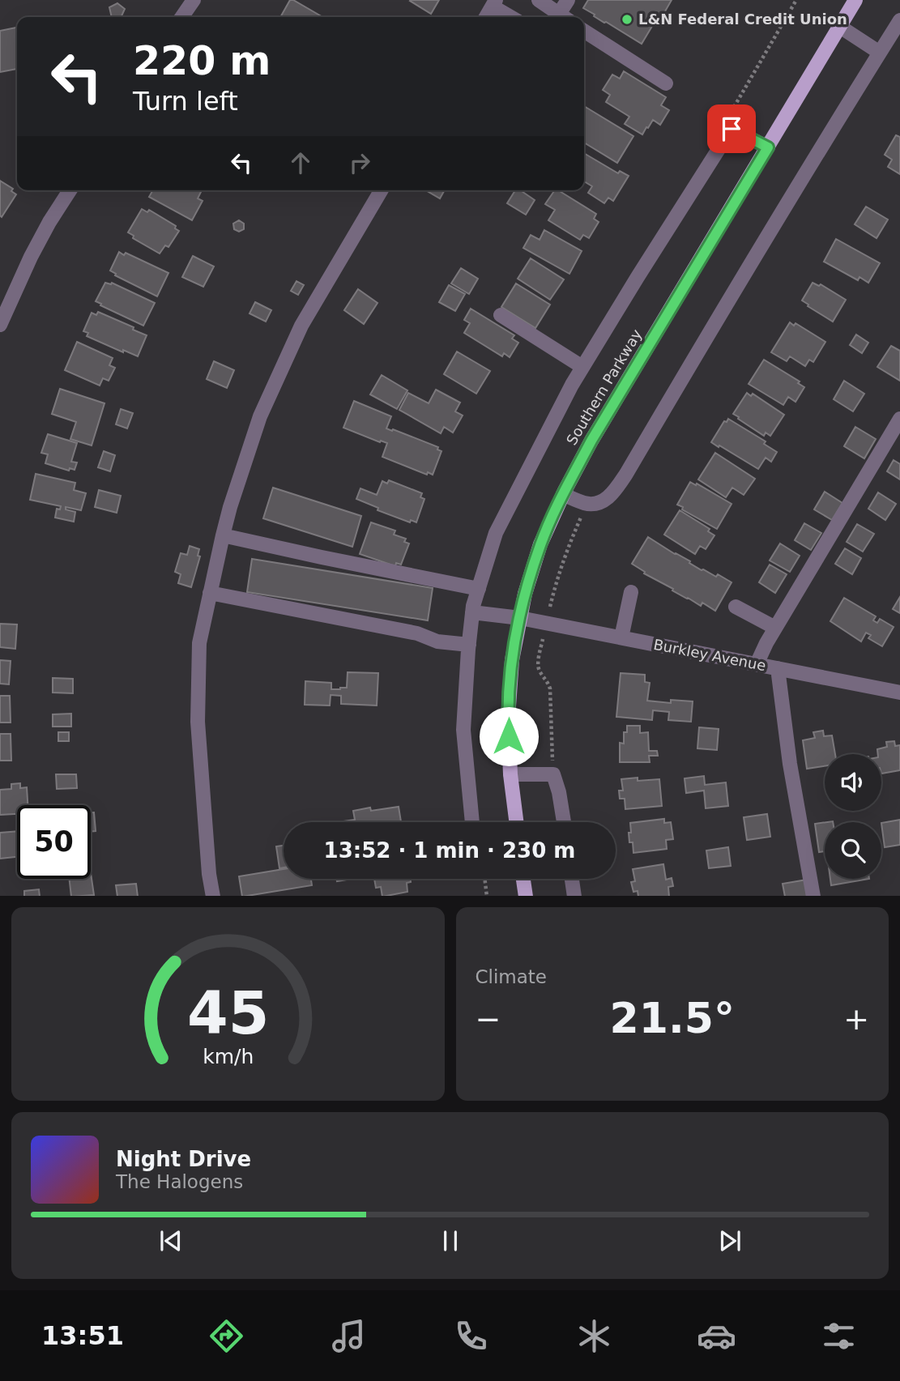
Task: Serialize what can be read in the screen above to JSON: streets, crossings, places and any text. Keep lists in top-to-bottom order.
{
  "streets": {
    "main road": ["Southern Parkway"],
    "street": ["Burkley Avenue"]
  },
  "crossings": [
    ["Southern Parkway", "Burkley Avenue"]
  ],
  "places": ["L&N Federal Credit Union"],
  "page": {
    "turn": ["220 m", "Turn left"],
    "limit": "50",
    "trip": "13:52 · 1 min · 230 m",
    "tile": "Climate",
    "heat": ["−", "21.5°", "+"],
    "song": ["Night Drive", "The Halogens"],
    "tabs": "13:51",
    "gauge": ["45", "km/h"]
  }
}
